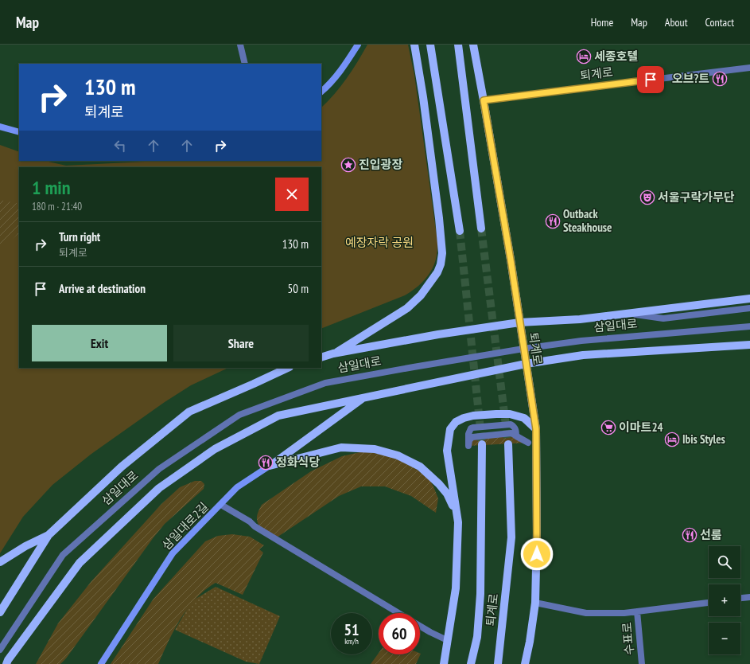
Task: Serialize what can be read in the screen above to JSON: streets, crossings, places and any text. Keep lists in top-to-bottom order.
{
  "streets": {
    "main road": ["퇴계로", "삼일대로", "삼일대로2길"],
    "street": ["수표로"]
  },
  "crossings": [
    ["퇴계로", "삼일대로"]
  ],
  "parks": ["예장자락 공원"],
  "places": {
    "hotel": ["세종호텔", "Ibis Styles"],
    "restaurant": [
      "오브?트",
      "Outback Steakhouse",
      "정화식당",
      "선룸"
    ],
    "place": ["진입광장"],
    "theatre": ["서울구락가무단"],
    "supermarket": ["이마트24"]
  },
  "page": {
    "header": "Map",
    "nav": [
      "Home",
      "Map",
      "About",
      "Contact"
    ],
    "turn": ["130 m", "퇴계로"],
    "heading": ["1 min", "180 m · 21:40"],
    "list": [
      {
        "name": "Turn right",
        "note": "퇴계로",
        "value": "130 m"
      },
      {
        "name": "Arrive at destination",
        "value": "50 m"
      }
    ],
    "buttons": ["Exit", "Share"],
    "map_buttons": ["+", "−"],
    "speed": "51 km/h",
    "limit": "60"
  }
}
